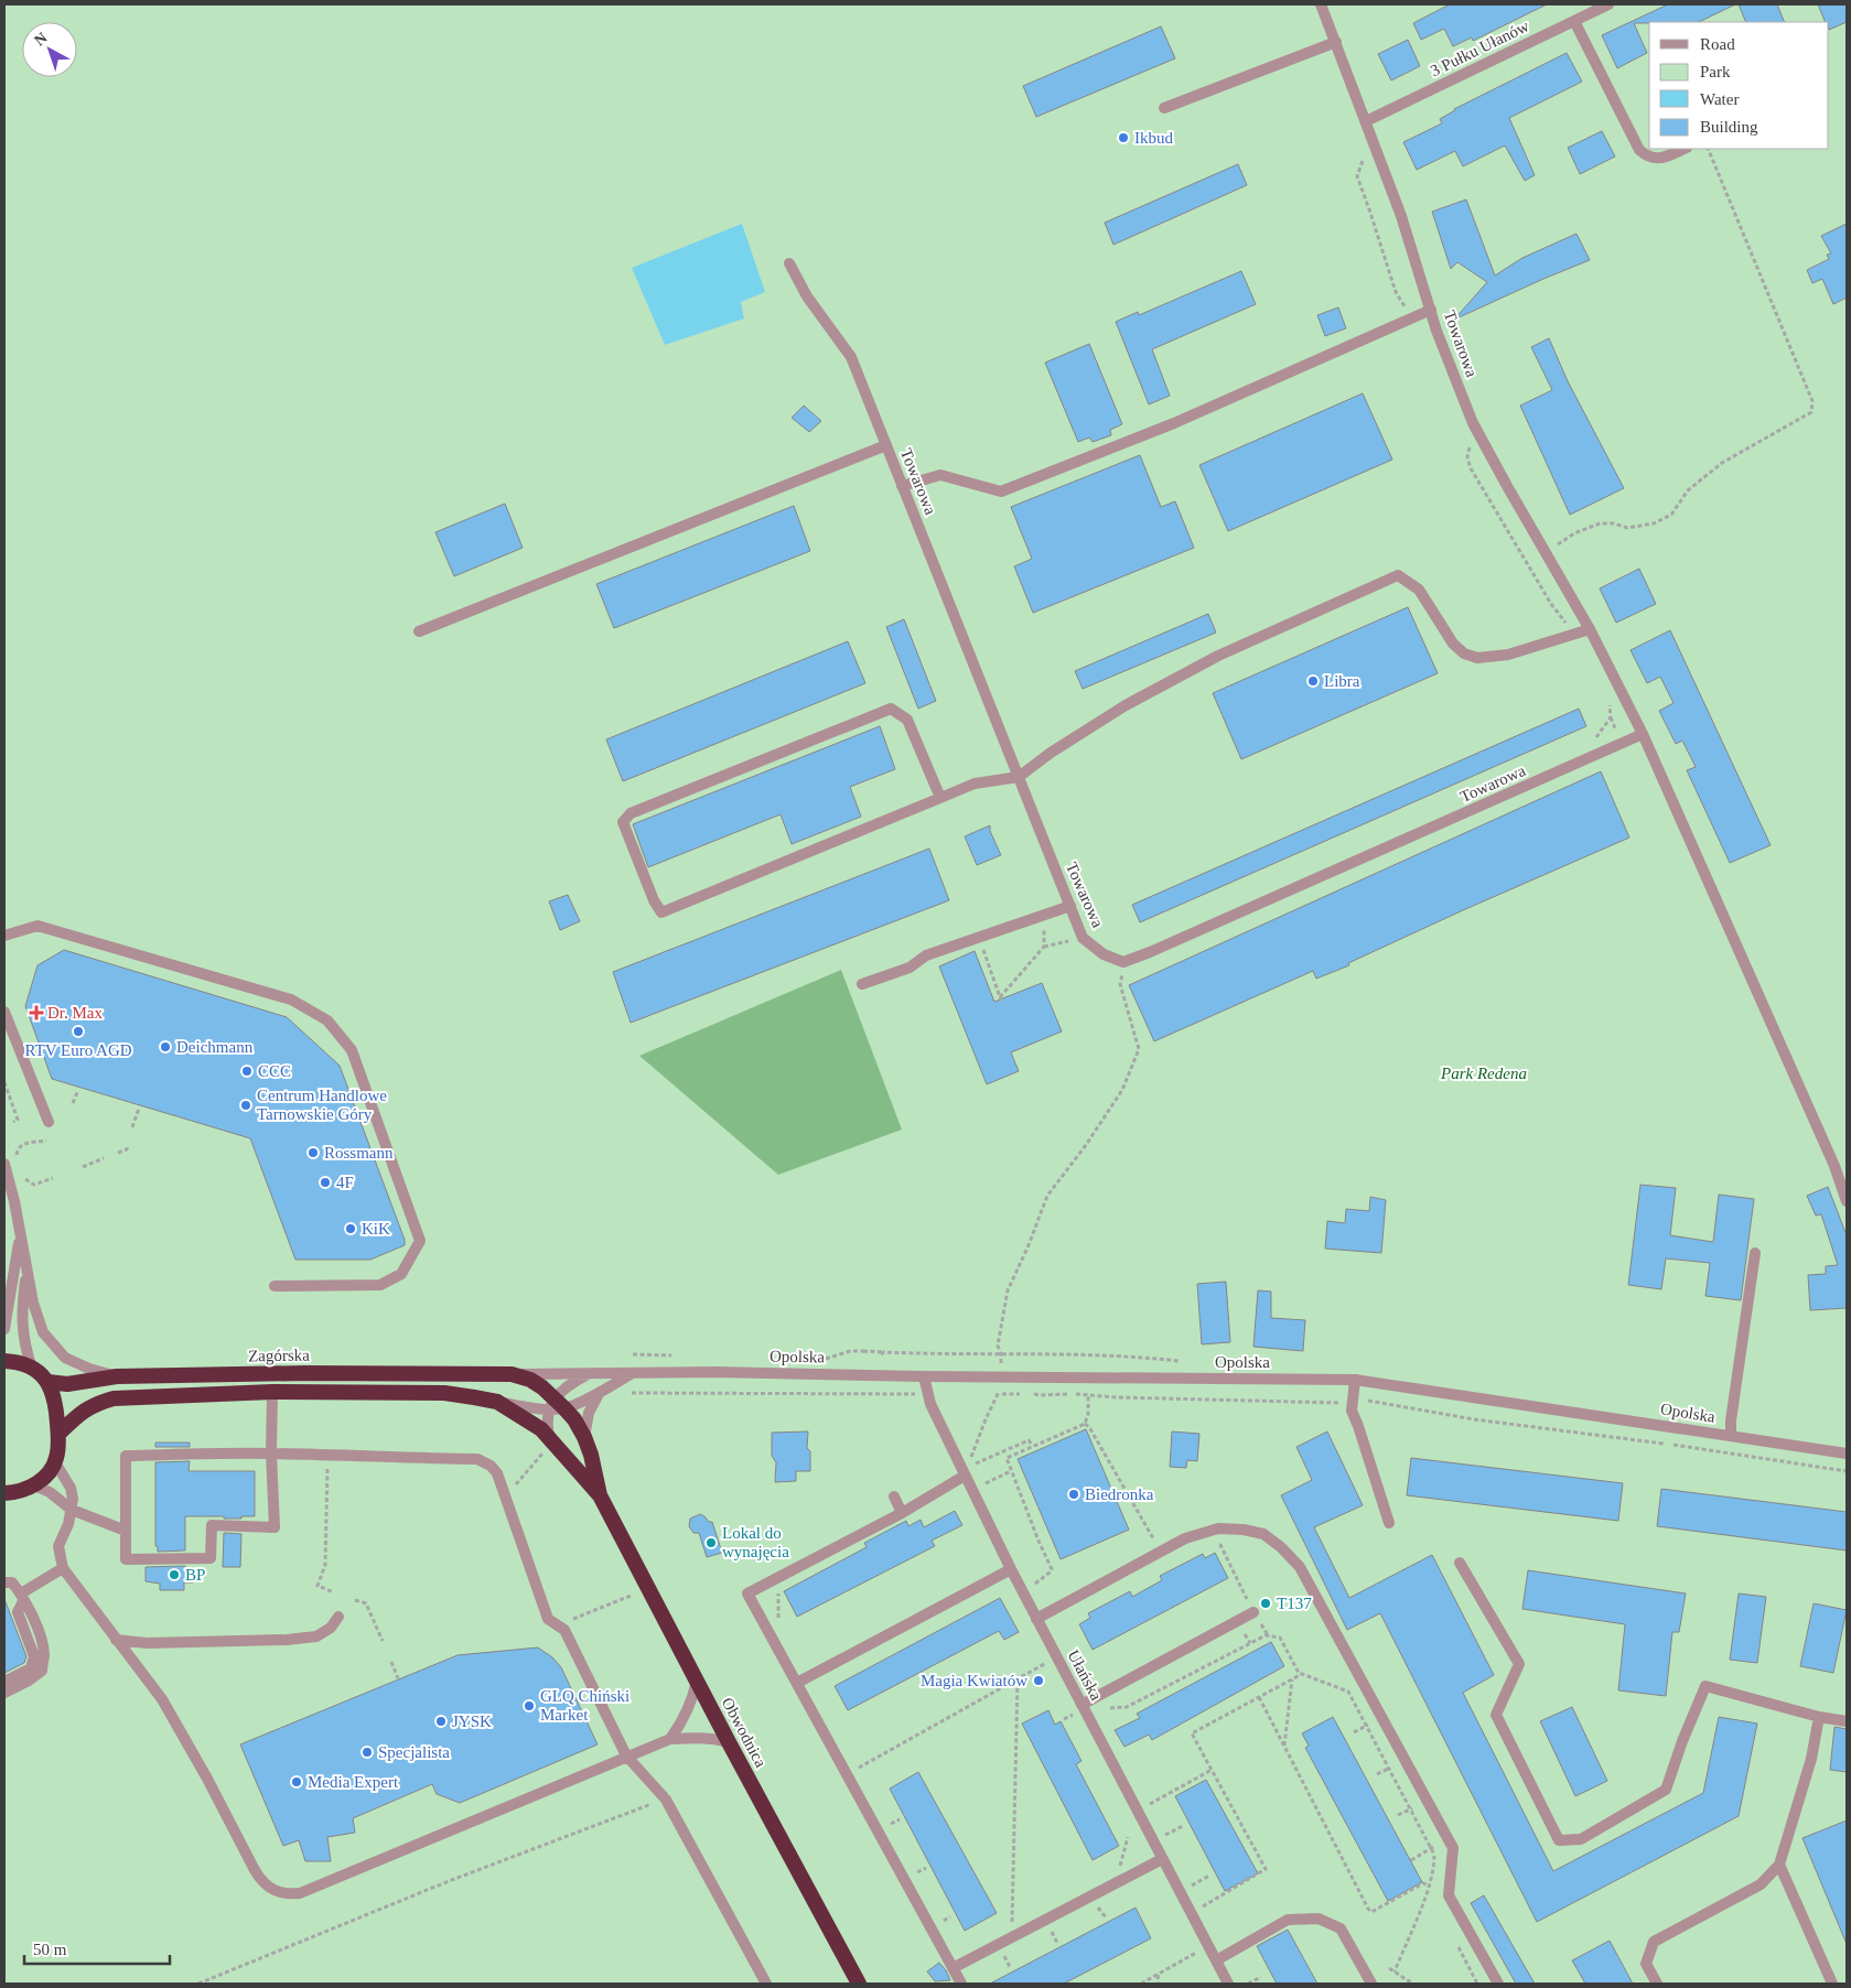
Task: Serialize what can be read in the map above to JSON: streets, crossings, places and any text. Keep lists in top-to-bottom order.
{
  "streets": {
    "highway": ["Zagórska", "Obwodnica"],
    "street": [
      "3 Pułku Ułanów",
      "Towarowa",
      "Opolska",
      "Ułańska"
    ]
  },
  "crossings": [
    ["3 Pułku Ułanów", "Towarowa"],
    ["Zagórska", "Opolska"],
    ["Zagórska", "Obwodnica"],
    ["Opolska", "Ułańska"],
    ["Opolska", "Obwodnica"]
  ],
  "parks": ["Park Redena"],
  "places": {
    "other": [
      "Ikbud",
      "Libra",
      "RTV Euro AGD",
      "Deichmann",
      "CCC",
      "Centrum Handlowe Tarnowskie Góry",
      "Rossmann",
      "4F",
      "KiK",
      "Biedronka",
      "Lokal do wynajęcia",
      "BP",
      "T137",
      "Magia Kwiatów",
      "GLQ Chiński Market",
      "JYSK",
      "Specjalista",
      "Media Expert"
    ],
    "health": ["Dr. Max"]
  },
  "legend": [
    "Road",
    "Park",
    "Water",
    "Building"
  ],
  "scale_bar": "50 m",
  "north": "top left"
}
